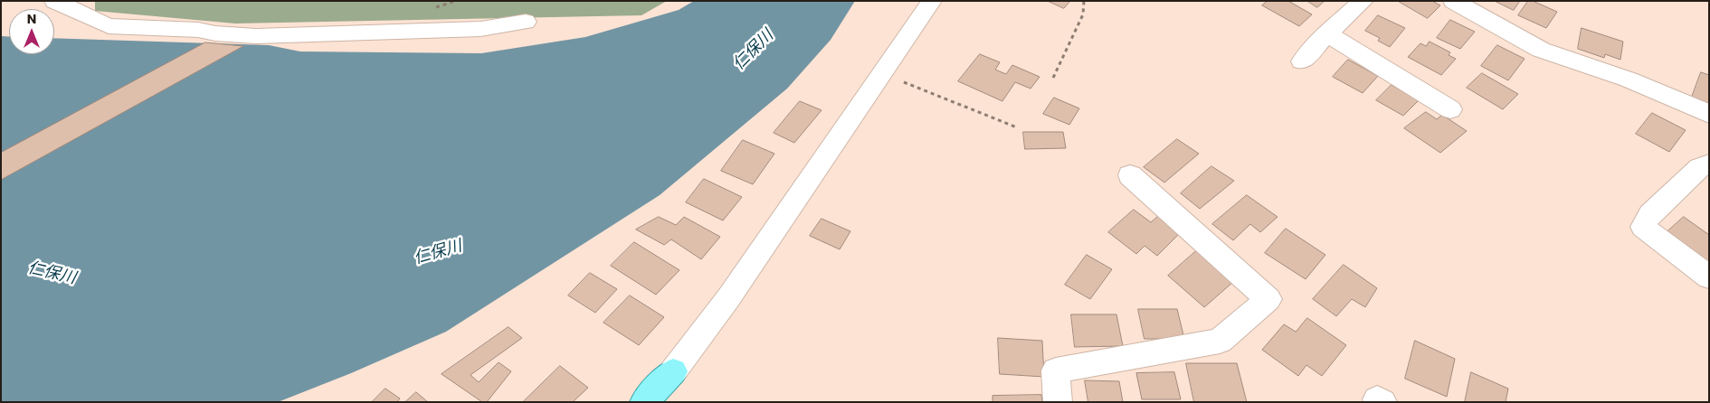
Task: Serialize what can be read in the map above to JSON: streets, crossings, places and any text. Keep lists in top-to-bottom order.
{
  "water": ["仁保川"],
  "north": "top"
}
